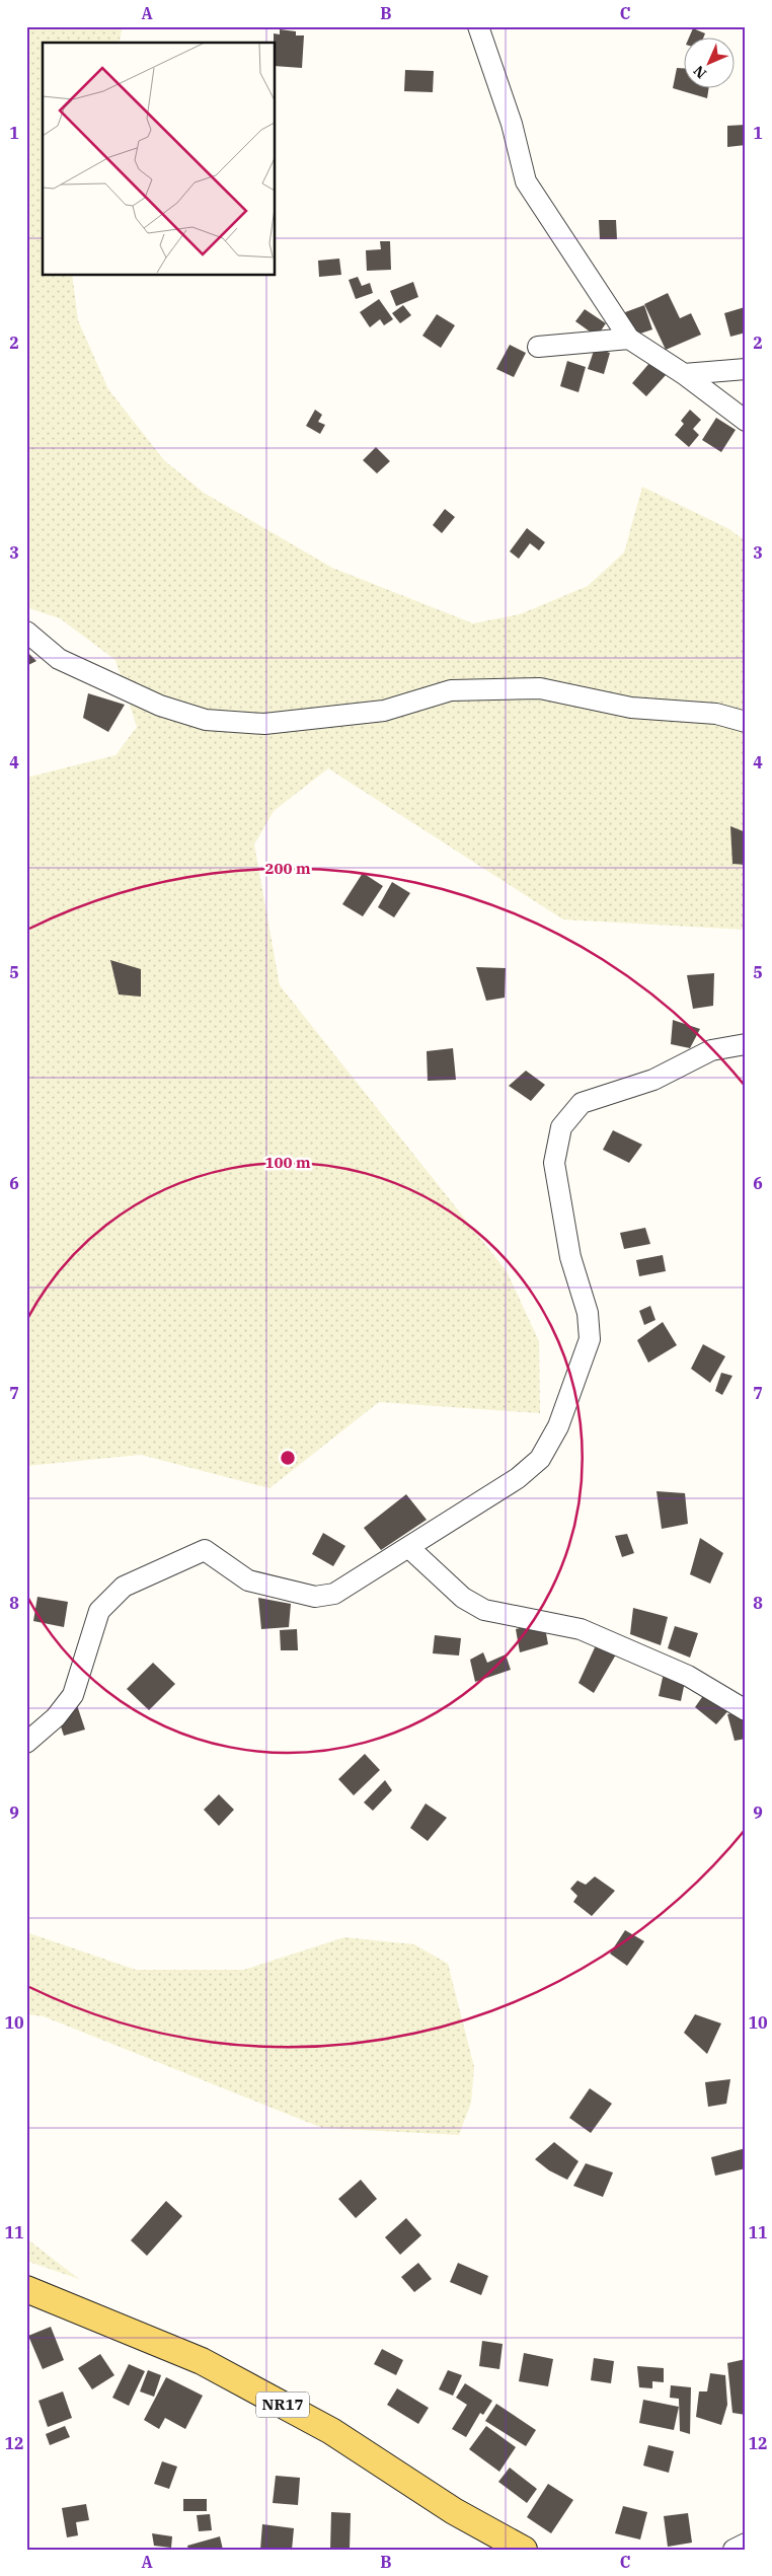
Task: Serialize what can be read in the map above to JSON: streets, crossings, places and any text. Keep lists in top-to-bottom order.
{
  "streets": {
    "main road": ["NR17"]
  },
  "north": "bottom left",
  "grid": {
    "columns": ["A", "B", "C"],
    "rows": [
      "1",
      "2",
      "3",
      "4",
      "5",
      "6",
      "7",
      "8",
      "9",
      "10",
      "11",
      "12"
    ]
  },
  "rings": ["200 m", "100 m"]
}
